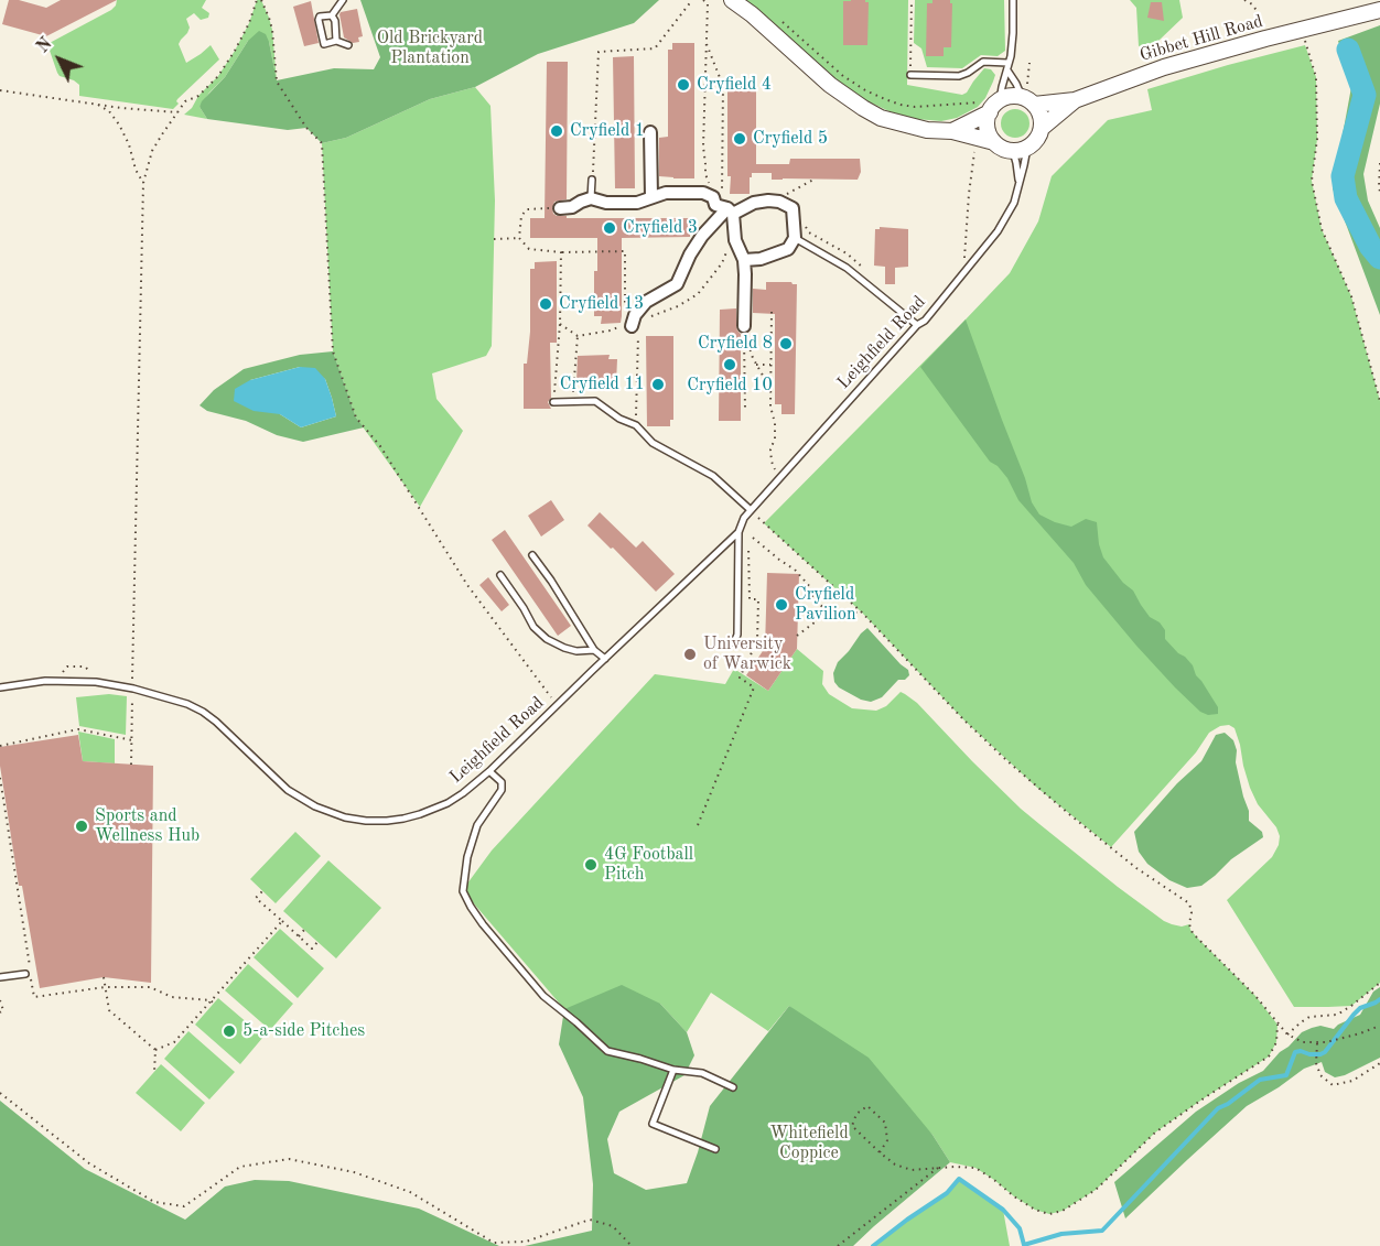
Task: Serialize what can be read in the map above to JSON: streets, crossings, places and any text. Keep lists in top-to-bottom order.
{
  "streets": {
    "street": ["Gibbet Hill Road"],
    "lane": ["Leighfield Road"]
  },
  "crossings": [
    ["Gibbet Hill Road", "Leighfield Road"]
  ],
  "parks": ["Old Brickyard Plantation", "Whitefield Coppice"],
  "places": [
    "Cryfield 4",
    "Cryfield 1",
    "Cryfield 5",
    "Cryfield 3",
    "Cryfield 13",
    "Cryfield 8",
    "Cryfield 10",
    "Cryfield 11",
    "Cryfield Pavilion",
    "University of Warwick",
    "Sports and Wellness Hub",
    "4G Football Pitch",
    "5-a-side Pitches"
  ],
  "north": "top left"
}
